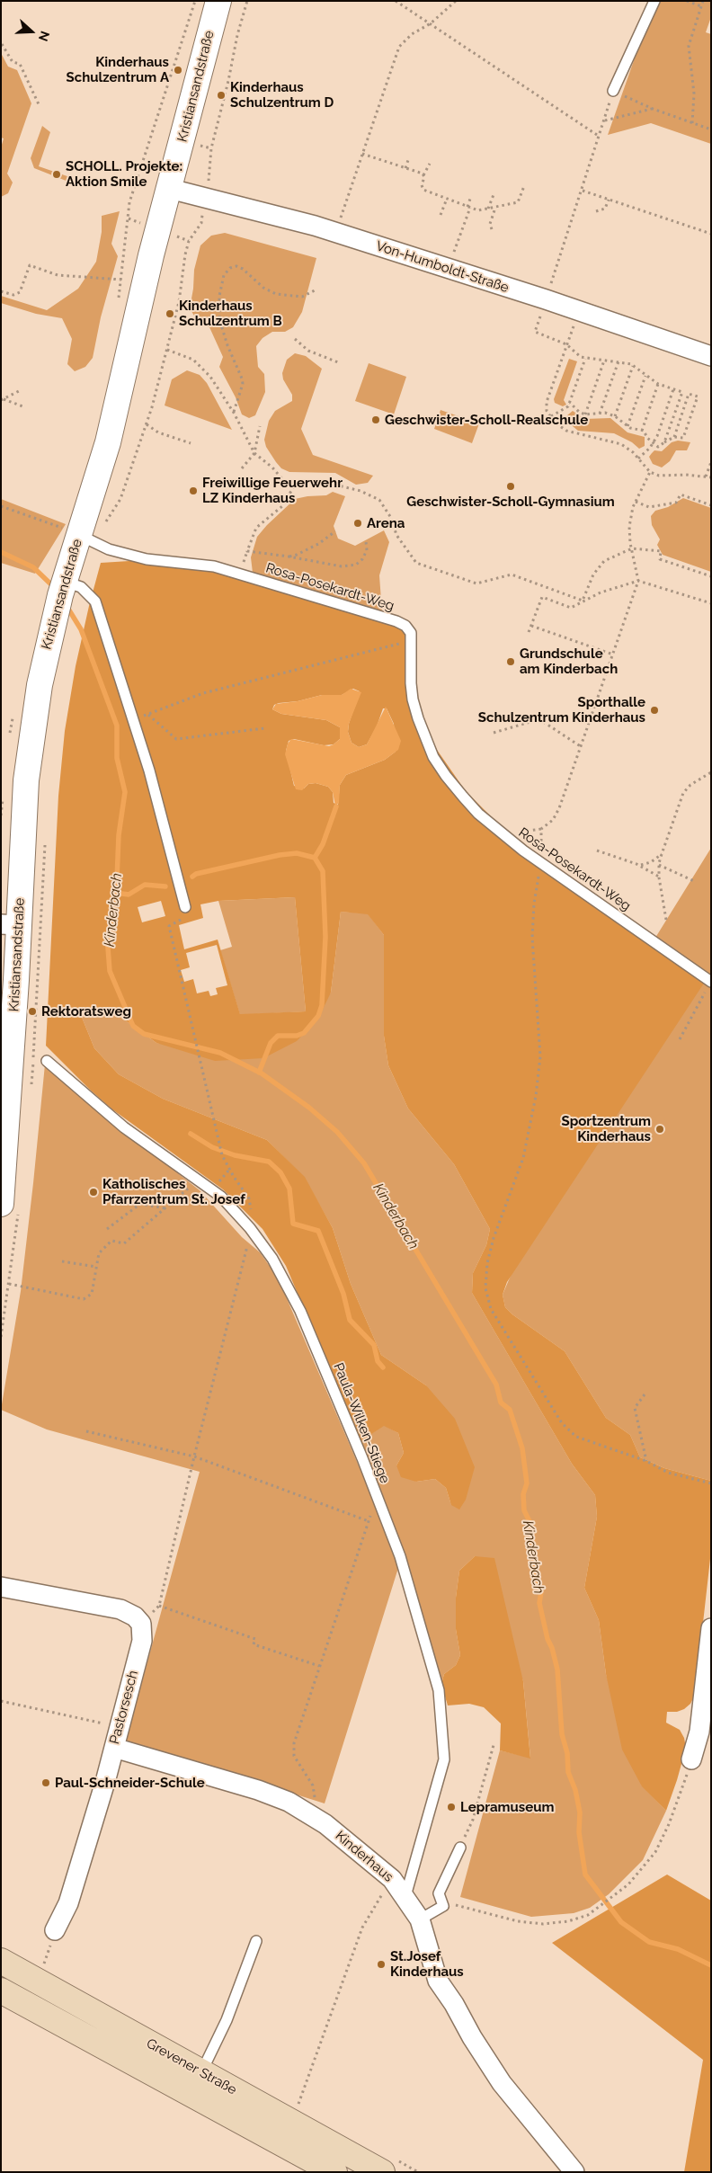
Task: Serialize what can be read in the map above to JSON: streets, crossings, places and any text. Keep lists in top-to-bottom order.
{
  "streets": {
    "main road": ["Grevener Straße"],
    "street": [
      "Kristiansandstraße",
      "Von-Humboldt-Straße",
      "Pastorsesch",
      "Kinderhaus"
    ],
    "lane": ["Rosa-Posekardt-Weg", "Paula-Wilken-Stiege"]
  },
  "crossings": [
    ["Kristiansandstraße", "Von-Humboldt-Straße"],
    ["Kristiansandstraße", "Rosa-Posekardt-Weg"],
    ["Paula-Wilken-Stiege", "Kinderhaus"],
    ["Pastorsesch", "Kinderhaus"]
  ],
  "water": ["Kinderbach"],
  "places": [
    "Kinderhaus Schulzentrum A",
    "Kinderhaus Schulzentrum D",
    "SCHOLL. Projekte: Aktion Smile",
    "Kinderhaus Schulzentrum B",
    "Geschwister-Scholl-Realschule",
    "Geschwister-Scholl-Gymnasium",
    "Freiwillige Feuerwehr LZ Kinderhaus",
    "Arena",
    "Grundschule am Kinderbach",
    "Sporthalle Schulzentrum Kinderhaus",
    "Rektoratsweg",
    "Sportzentrum Kinderhaus",
    "Katholisches Pfarrzentrum St. Josef",
    "Paul-Schneider-Schule",
    "Lepramuseum",
    "St.Josef Kinderhaus"
  ],
  "north": "right"
}
